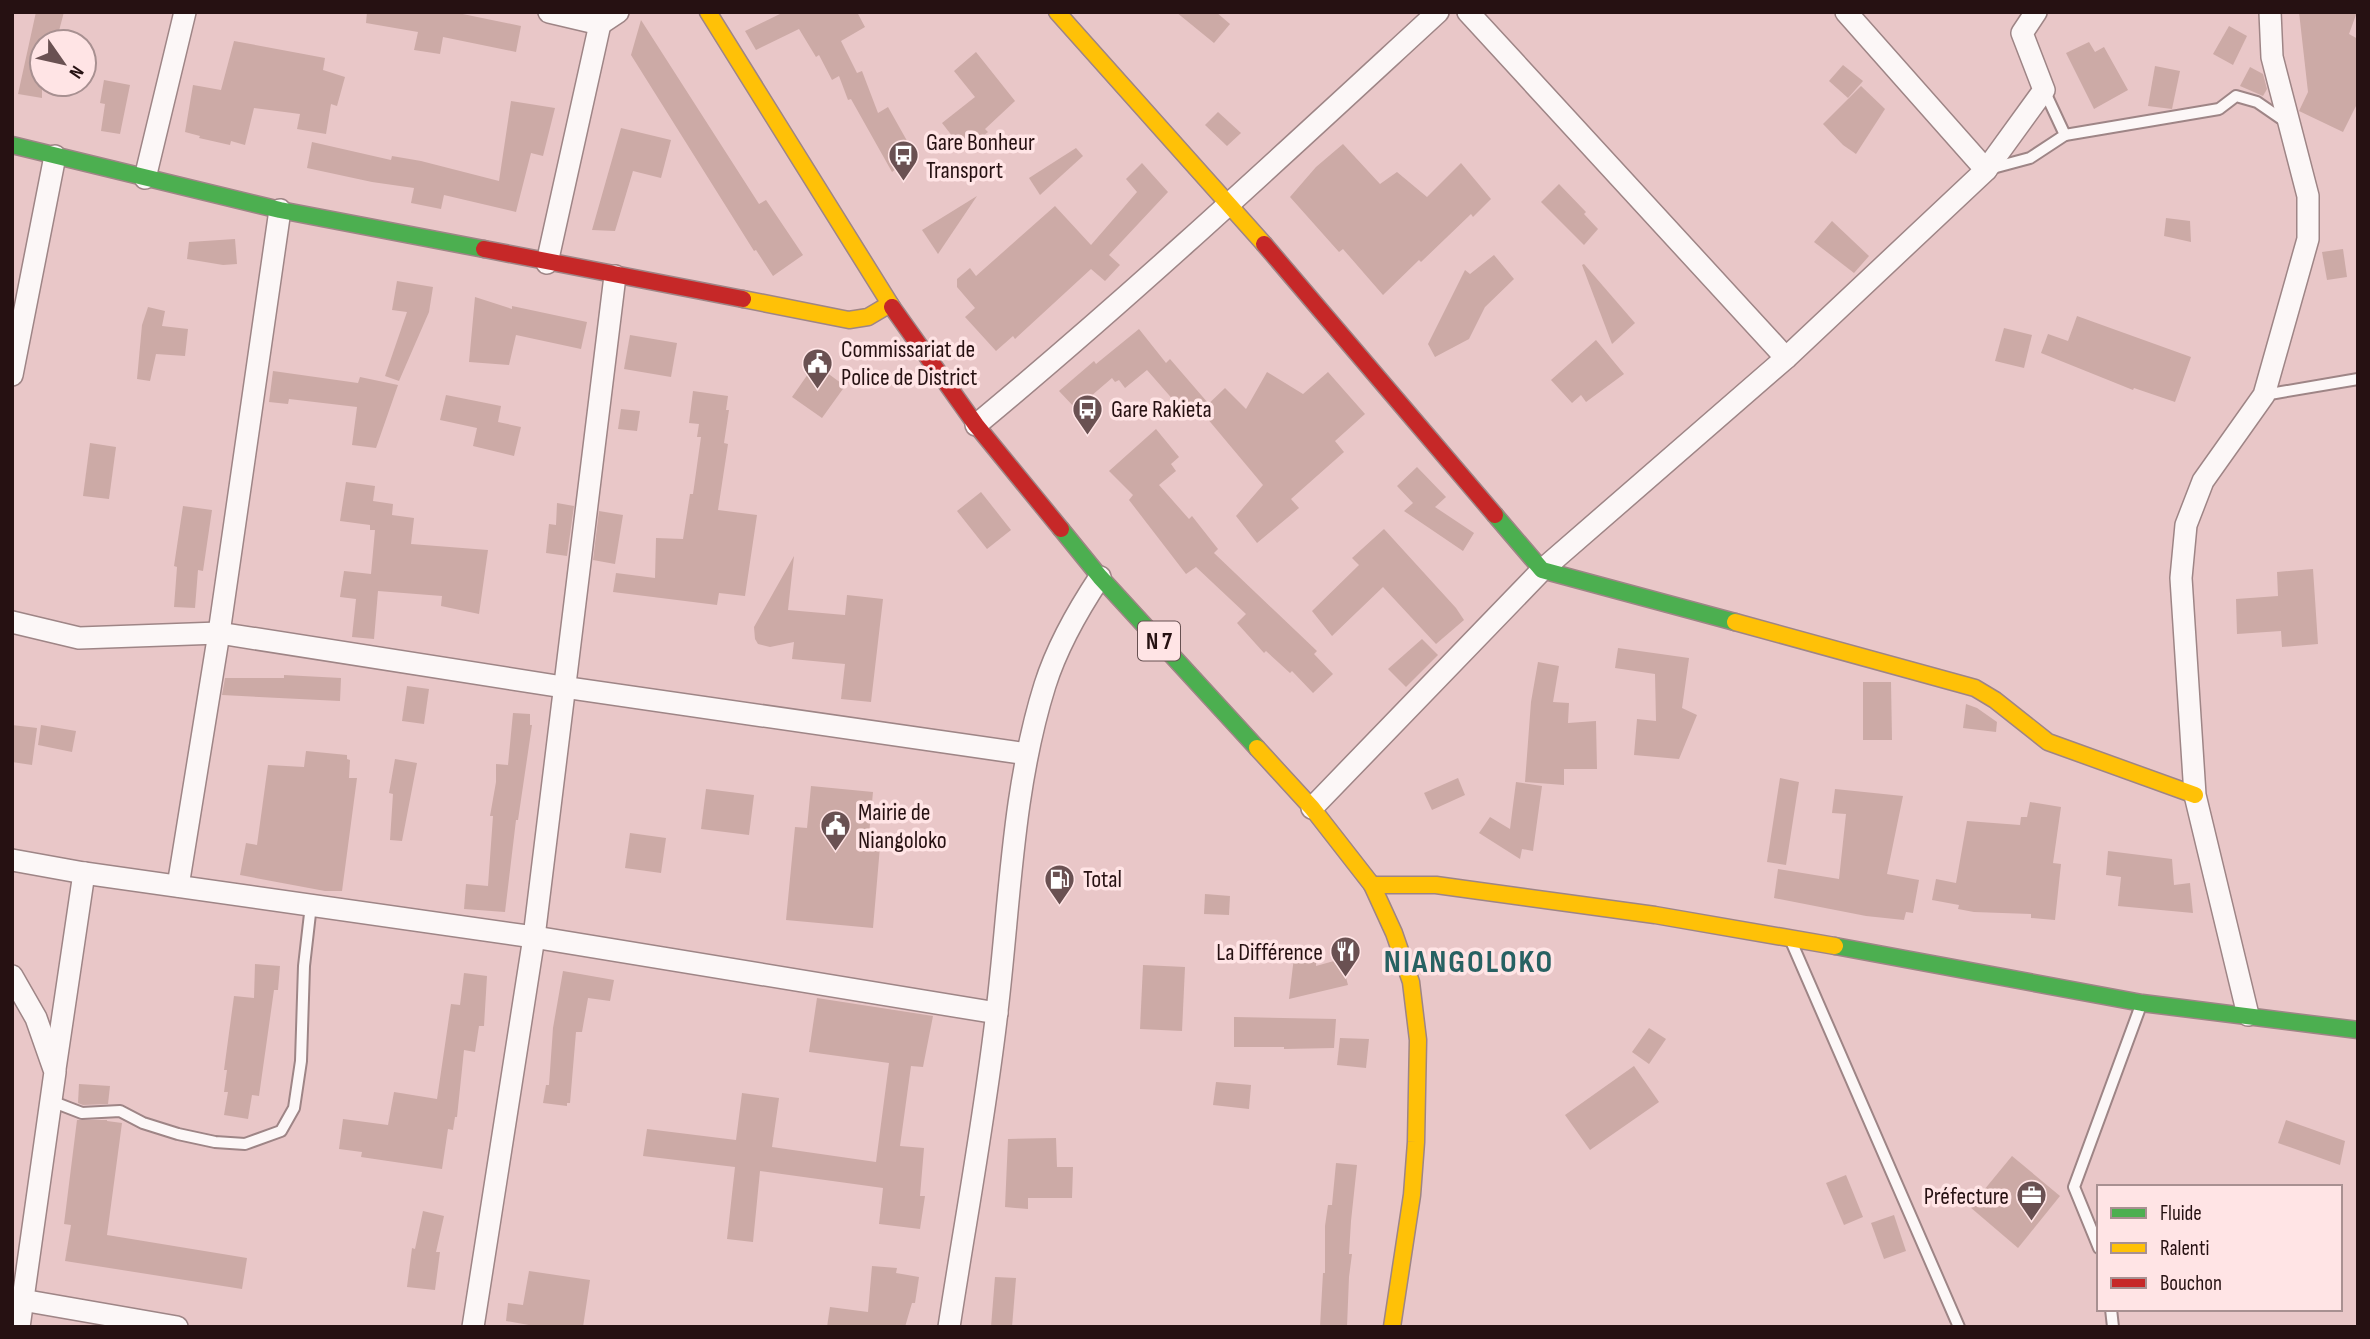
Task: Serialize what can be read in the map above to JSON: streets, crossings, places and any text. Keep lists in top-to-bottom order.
{
  "streets": {
    "main road": ["N 7"]
  },
  "districts": ["NIANGOLOKO"],
  "places": {
    "bus stop": ["Gare Bonheur Transport", "Gare Rakieta"],
    "public building": ["Commissariat de Police de District", "Mairie de Niangoloko"],
    "fuel station": ["Total"],
    "restaurant": ["La Différence"],
    "office": ["Préfecture"]
  },
  "legend": ["Fluide", "Ralenti", "Bouchon"],
  "north": "bottom right"
}
